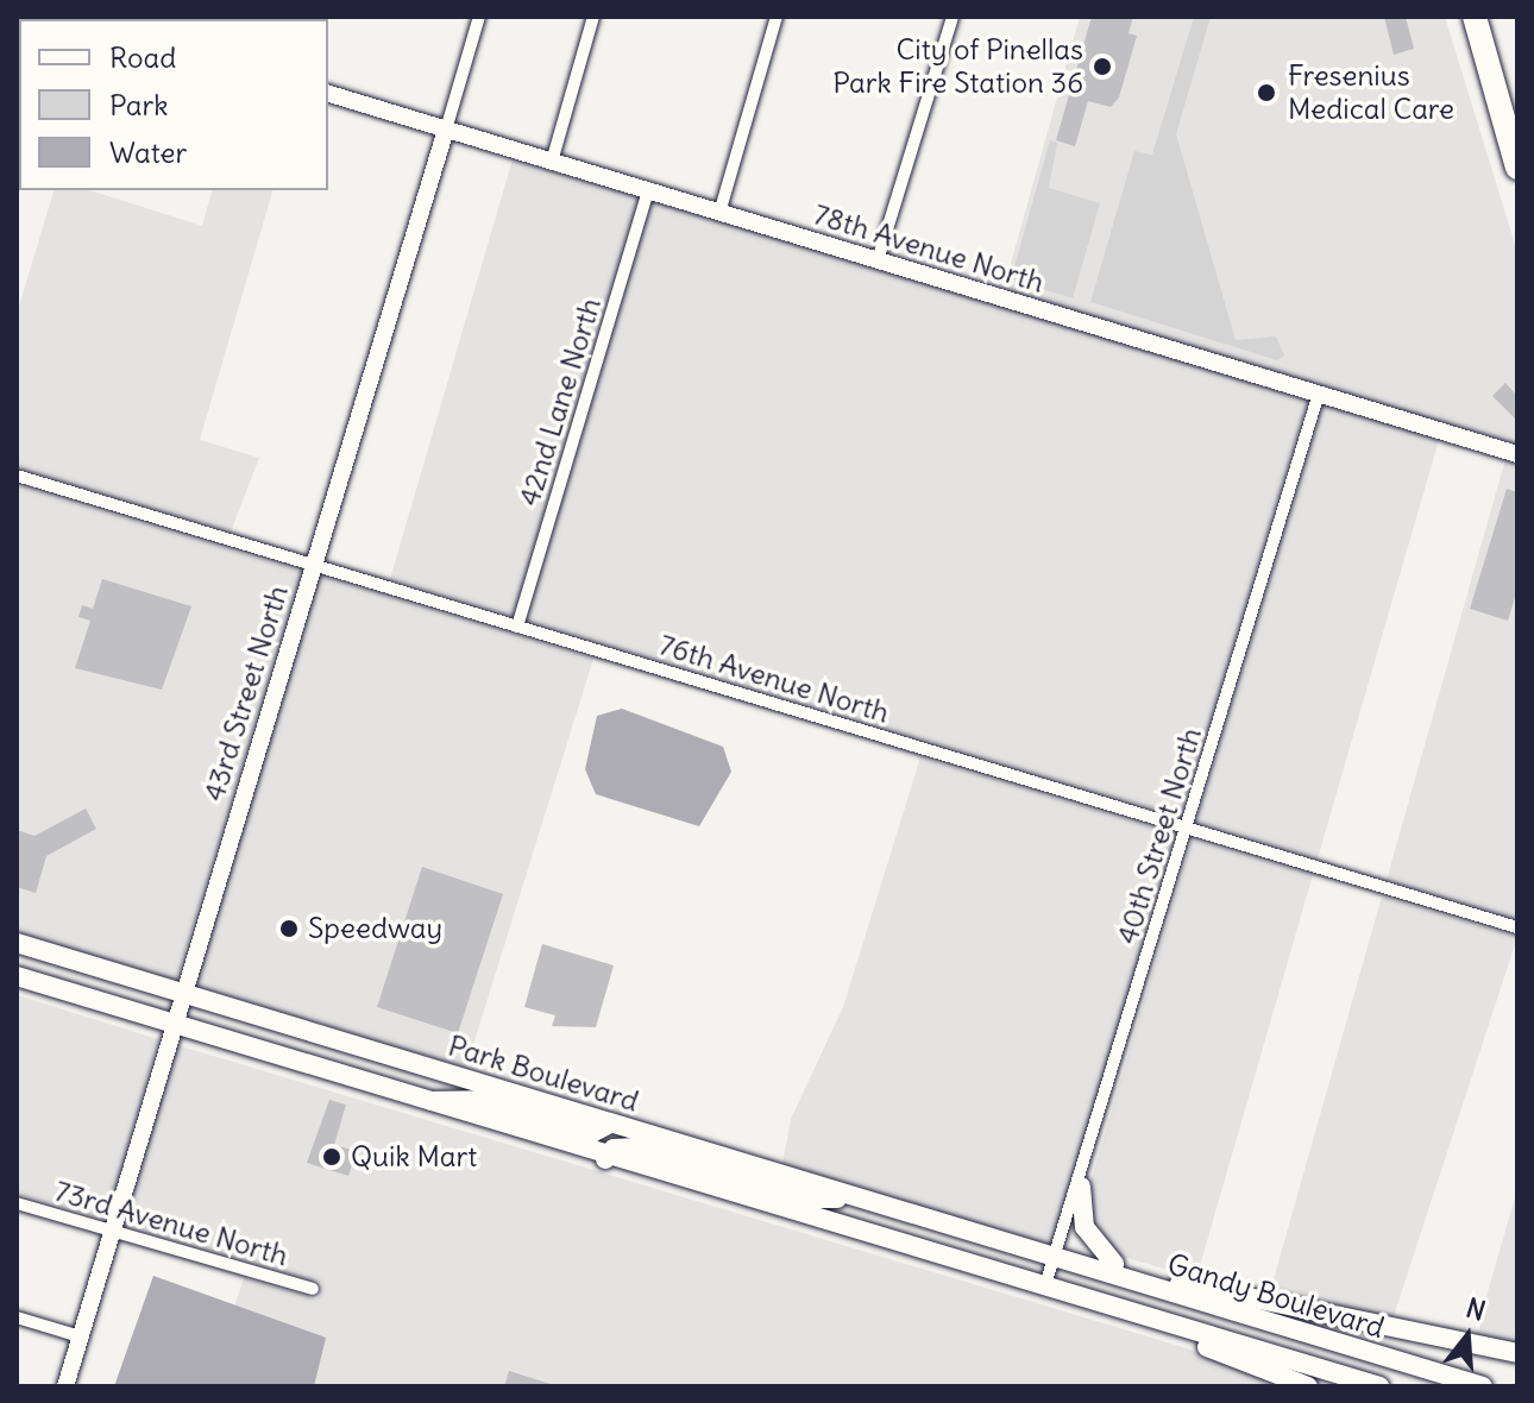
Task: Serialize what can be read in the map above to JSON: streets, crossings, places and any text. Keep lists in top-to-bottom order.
{
  "streets": {
    "main road": ["Park Boulevard", "Gandy Boulevard"],
    "street": [
      "78th Avenue North",
      "42nd Lane North",
      "76th Avenue North",
      "43rd Street North",
      "40th Street North",
      "73rd Avenue North"
    ]
  },
  "crossings": [
    ["78th Avenue North", "42nd Lane North"],
    ["78th Avenue North", "43rd Street North"],
    ["78th Avenue North", "40th Street North"],
    ["42nd Lane North", "76th Avenue North"],
    ["76th Avenue North", "43rd Street North"],
    ["76th Avenue North", "40th Street North"],
    ["43rd Street North", "Park Boulevard"],
    ["43rd Street North", "73rd Avenue North"],
    ["40th Street North", "Park Boulevard"],
    ["40th Street North", "Gandy Boulevard"],
    ["Park Boulevard", "Gandy Boulevard"]
  ],
  "places": [
    "City of Pinellas Park Fire Station 36",
    "Fresenius Medical Care",
    "Speedway",
    "Quik Mart"
  ],
  "legend": ["Road", "Park", "Water"],
  "north": "top"
}
